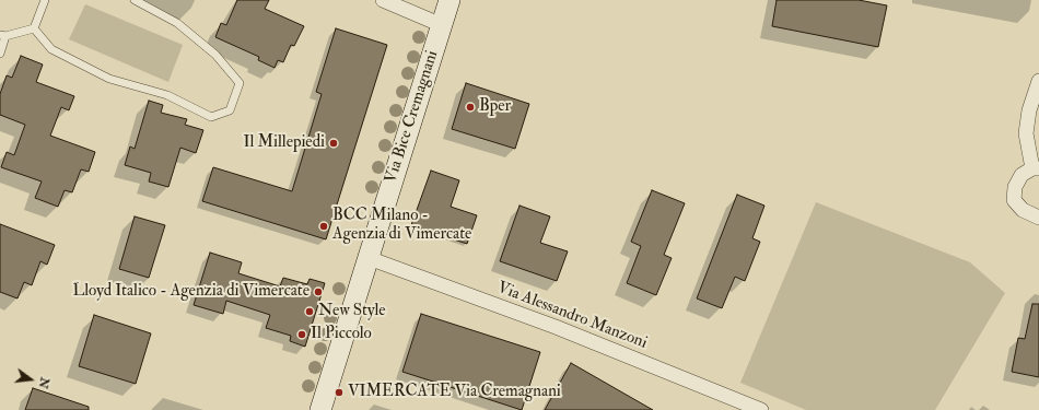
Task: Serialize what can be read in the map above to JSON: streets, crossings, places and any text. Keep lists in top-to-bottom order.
{
  "streets": {
    "street": ["Via Bice Cremagnani", "Via Alessandro Manzoni"]
  },
  "crossings": [
    ["Via Bice Cremagnani", "Via Alessandro Manzoni"]
  ],
  "places": [
    "Bper",
    "Il Millepiedi",
    "BCC Milano - Agenzia di Vimercate",
    "Lloyd Italico - Agenzia di Vimercate",
    "New Style",
    "Il Piccolo",
    "VIMERCATE Via Cremagnani"
  ],
  "north": "right"
}
